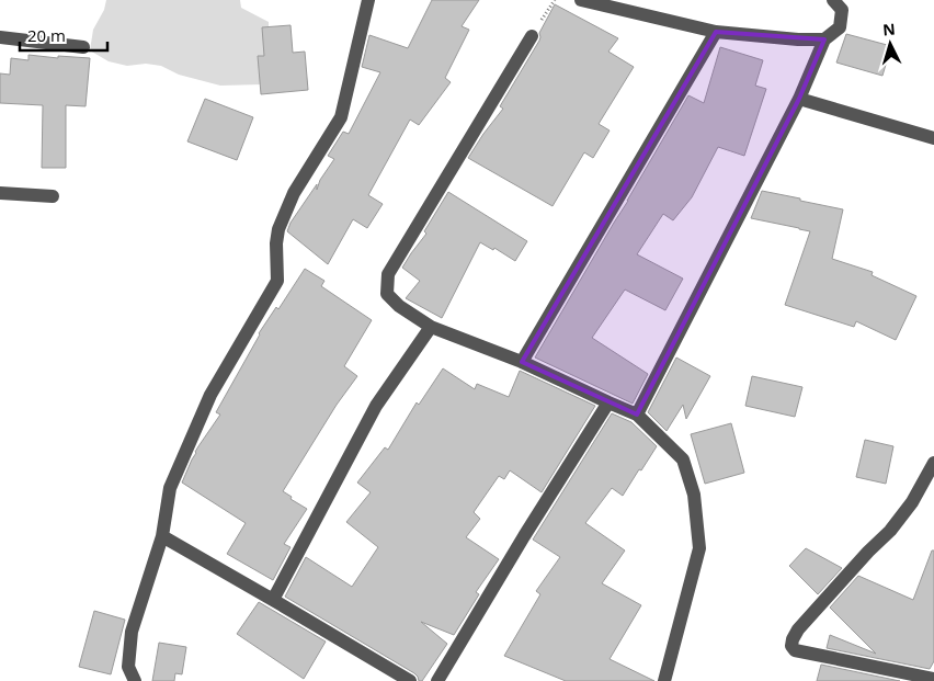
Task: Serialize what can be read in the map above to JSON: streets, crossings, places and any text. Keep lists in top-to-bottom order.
{
  "scale_bar": "20 m",
  "north": "top"
}
